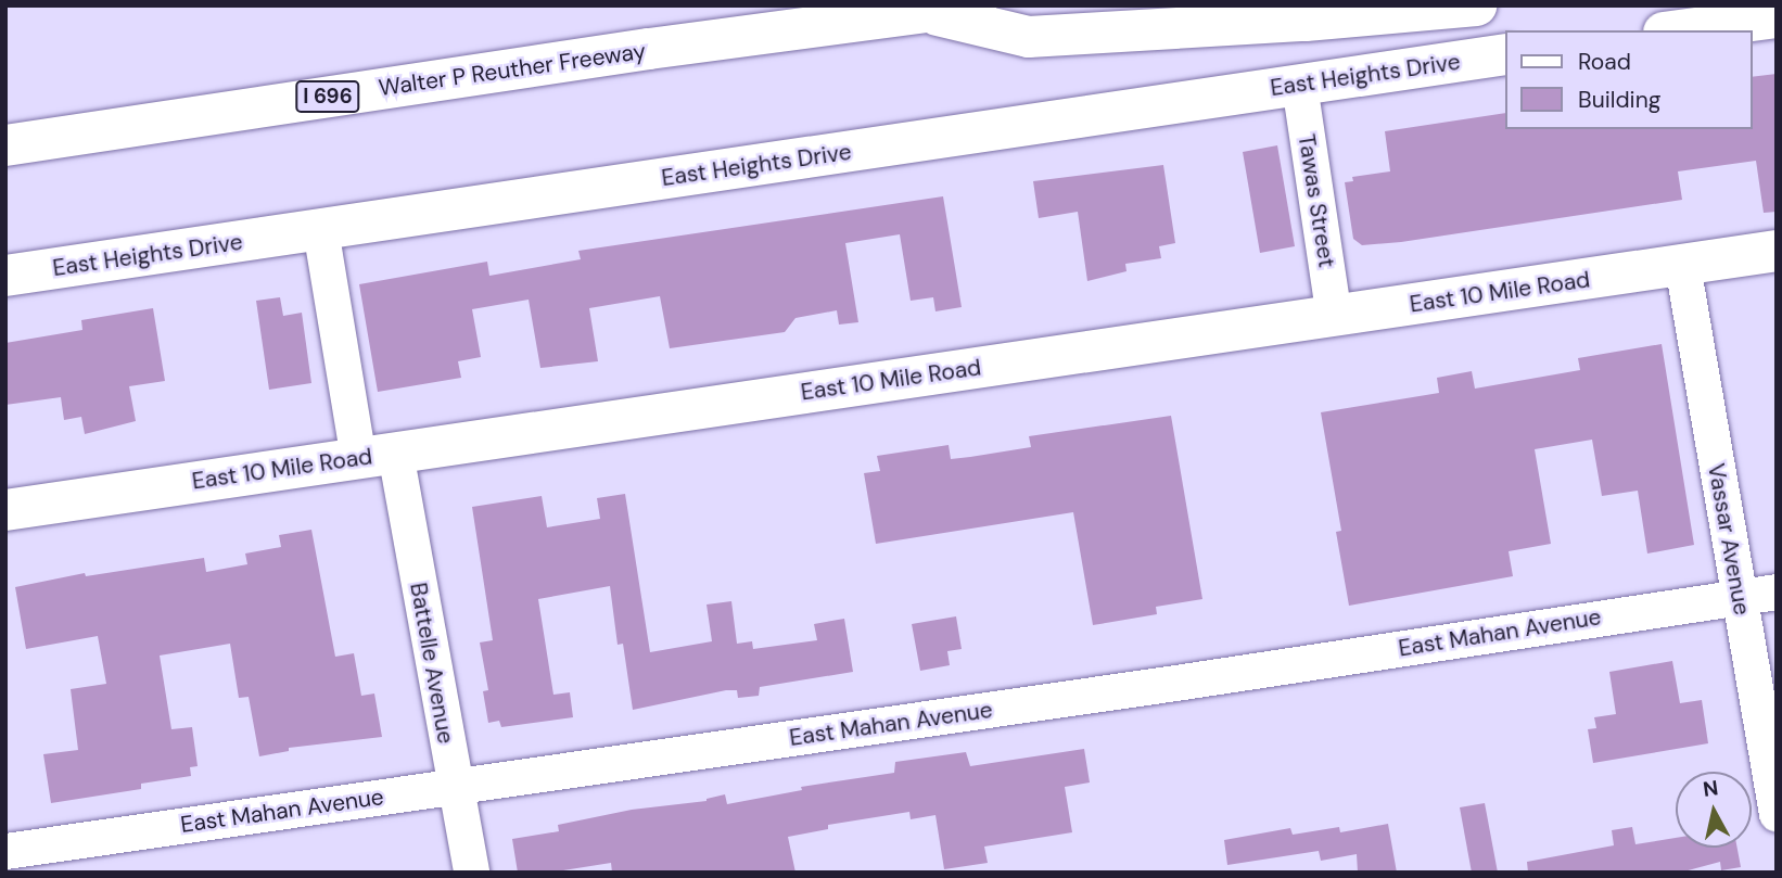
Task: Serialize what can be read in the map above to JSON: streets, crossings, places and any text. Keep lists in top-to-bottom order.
{
  "streets": {
    "main road": [
      "Walter P Reuther Freeway",
      "East Heights Drive",
      "I 696",
      "East 10 Mile Road"
    ],
    "street": [
      "Tawas Street",
      "Vassar Avenue",
      "East Mahan Avenue",
      "Battelle Avenue"
    ]
  },
  "crossings": [
    ["East Heights Drive", "Tawas Street"],
    ["East Heights Drive", "Battelle Avenue"],
    ["Tawas Street", "East 10 Mile Road"],
    ["East 10 Mile Road", "Vassar Avenue"],
    ["East 10 Mile Road", "Battelle Avenue"],
    ["Vassar Avenue", "East Mahan Avenue"],
    ["East Mahan Avenue", "Battelle Avenue"]
  ],
  "legend": ["Road", "Building"],
  "north": "top"
}
